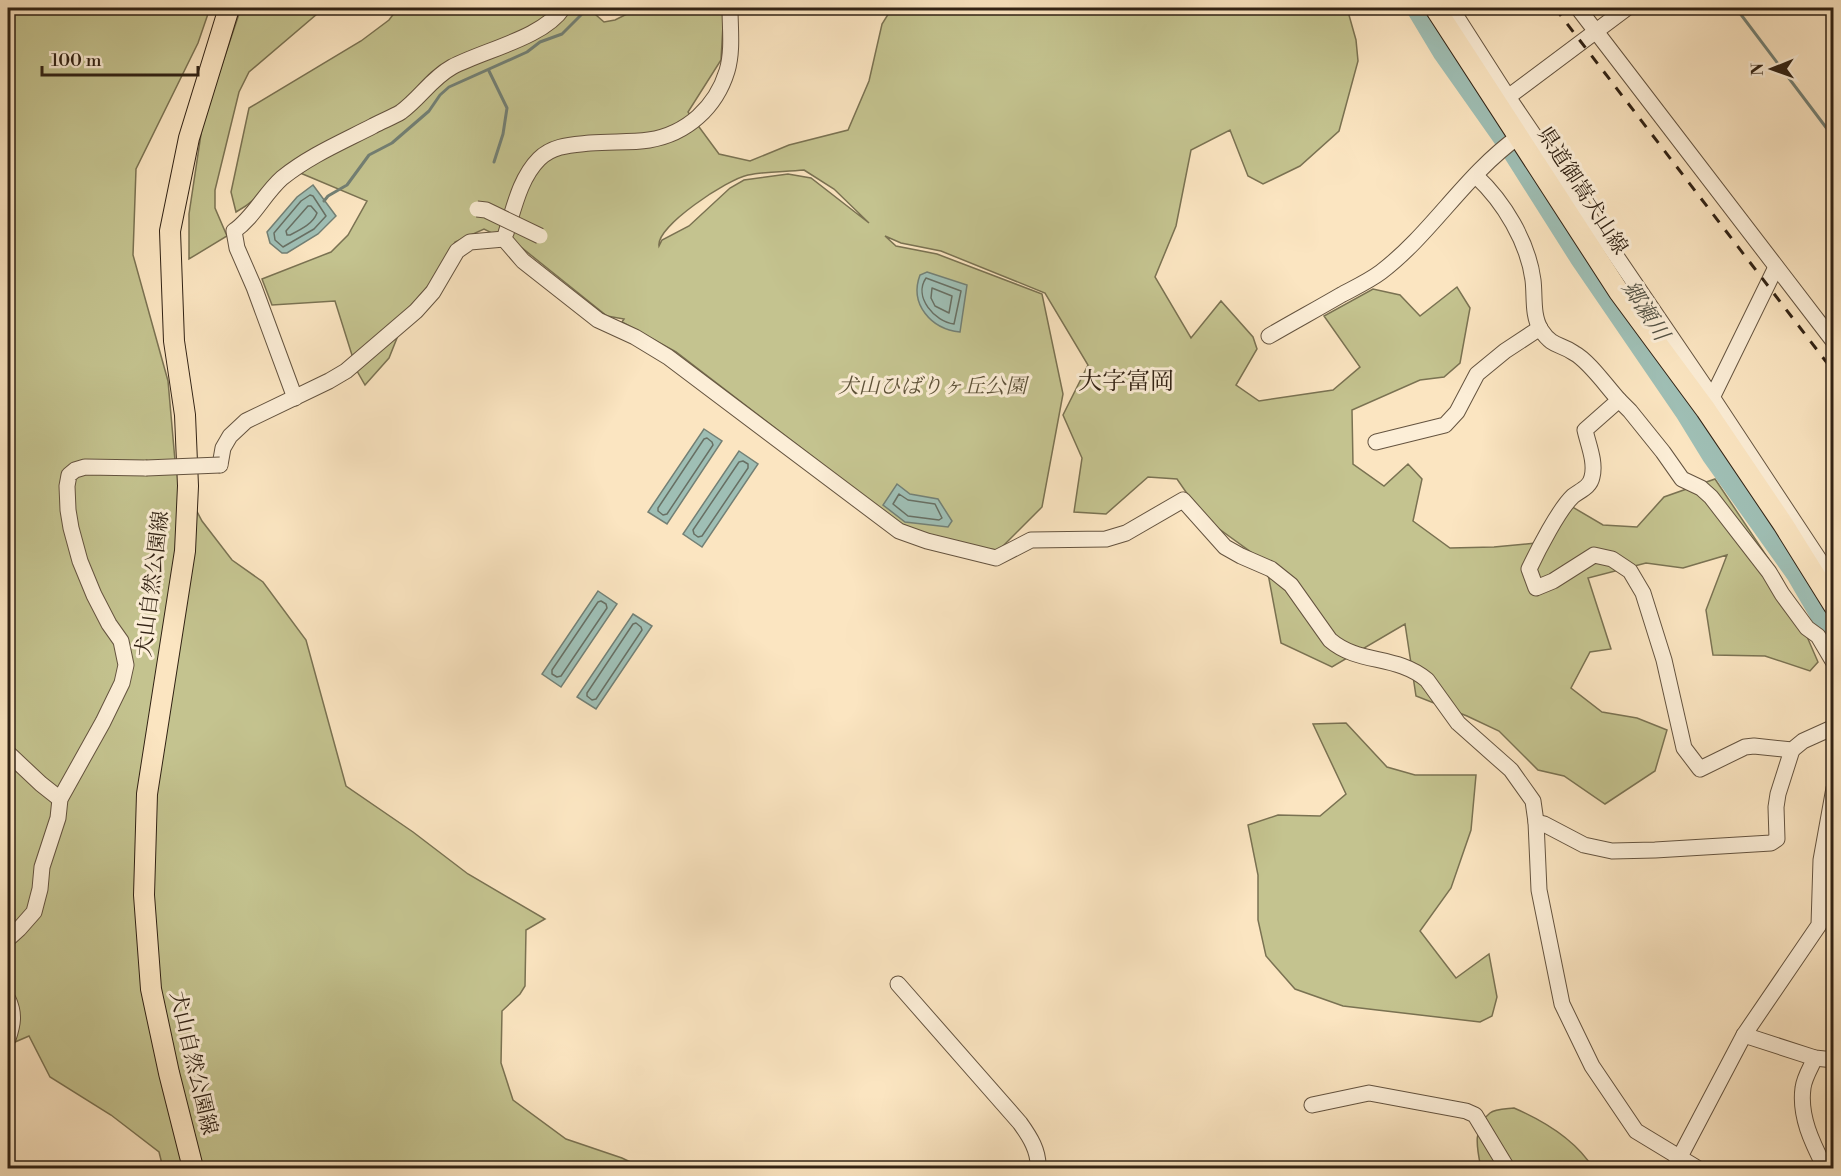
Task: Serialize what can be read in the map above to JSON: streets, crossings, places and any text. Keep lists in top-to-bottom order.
{
  "streets": {
    "main road": ["県道御嵩犬山線", "犬山自然公園線"]
  },
  "districts": ["大字富岡"],
  "water": ["郷瀬川"],
  "parks": ["犬山ひばりヶ丘公園"],
  "scale_bar": "100 m",
  "north": "left"
}
